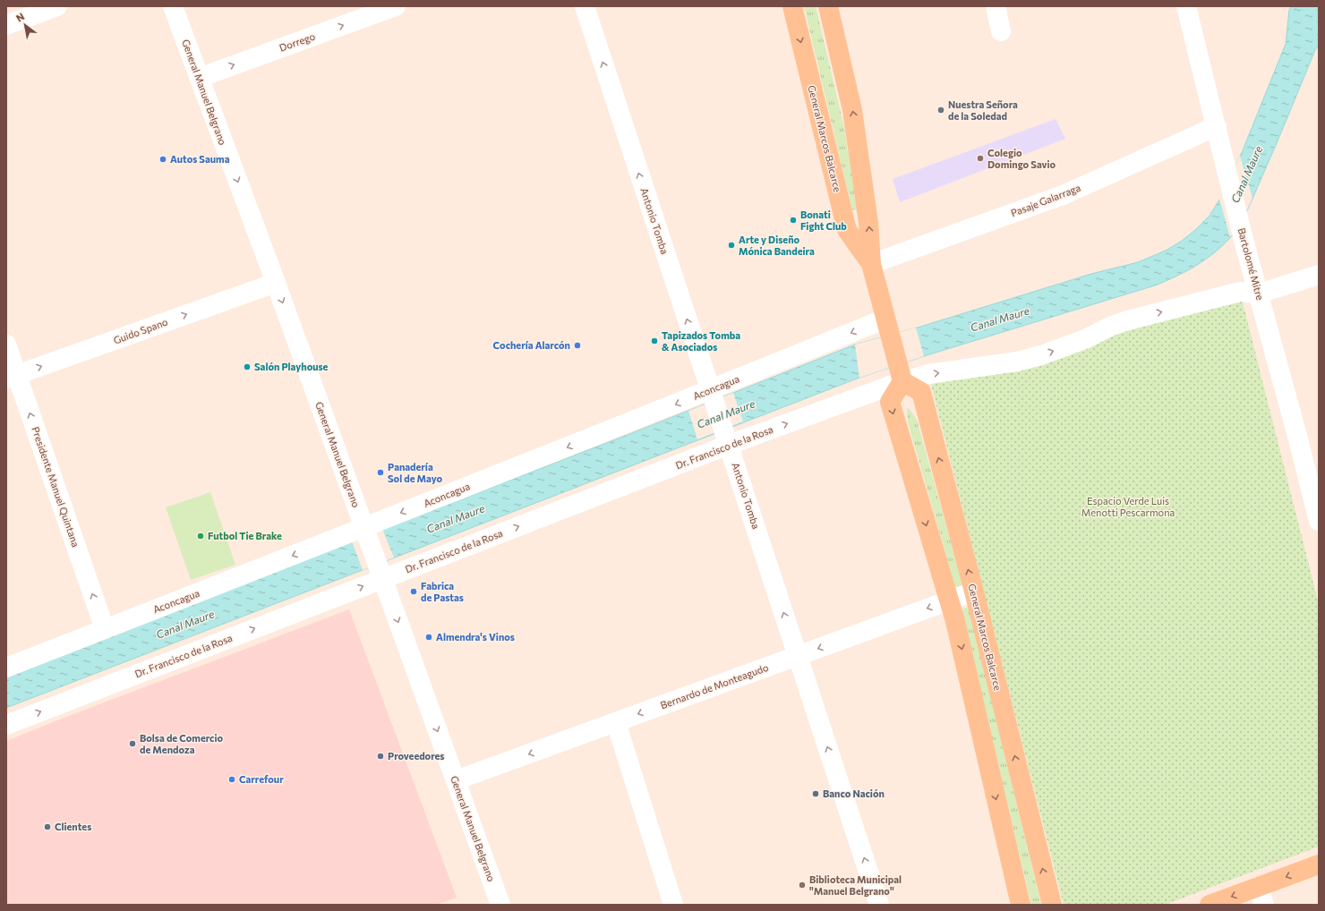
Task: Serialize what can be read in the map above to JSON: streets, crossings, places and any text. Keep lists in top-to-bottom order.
{
  "streets": {
    "main road": ["General Marcos Balcarce"],
    "street": [
      "Dorrego",
      "General Manuel Belgrano",
      "Pasaje Galarraga",
      "Antonio Tomba",
      "Bartolomé Mitre",
      "Guido Spano",
      "Aconcagua",
      "Dr. Francisco de la Rosa",
      "Presidente Manuel Quintana",
      "Bernardo de Monteagudo"
    ]
  },
  "crossings": [
    ["Dorrego", "General Manuel Belgrano"],
    ["General Manuel Belgrano", "Guido Spano"],
    ["General Manuel Belgrano", "Aconcagua"],
    ["General Manuel Belgrano", "Dr. Francisco de la Rosa"],
    ["General Manuel Belgrano", "Bernardo de Monteagudo"],
    ["General Marcos Balcarce", "Pasaje Galarraga"],
    ["General Marcos Balcarce", "Aconcagua"],
    ["General Marcos Balcarce", "Dr. Francisco de la Rosa"],
    ["General Marcos Balcarce", "Bernardo de Monteagudo"],
    ["Pasaje Galarraga", "Bartolomé Mitre"],
    ["Antonio Tomba", "Aconcagua"],
    ["Antonio Tomba", "Dr. Francisco de la Rosa"],
    ["Antonio Tomba", "Bernardo de Monteagudo"],
    ["Bartolomé Mitre", "Dr. Francisco de la Rosa"],
    ["Guido Spano", "Presidente Manuel Quintana"],
    ["Aconcagua", "Presidente Manuel Quintana"]
  ],
  "one_way": [
    "Dorrego",
    "General Manuel Belgrano",
    "Antonio Tomba",
    "Guido Spano",
    "Aconcagua",
    "Dr. Francisco de la Rosa",
    "Presidente Manuel Quintana",
    "Bernardo de Monteagudo"
  ],
  "water": ["Canal Maure"],
  "parks": ["Espacio Verde Luis Menotti Pescarmona"],
  "places": [
    "Nuestra Señora de la Soledad",
    "Colegio Domingo Savio",
    "Autos Sauma",
    "Bonati Fight Club",
    "Arte y Diseño Mónica Bandeira",
    "Tapizados Tomba & Asociados",
    "Cochería Alarcón",
    "Salón Playhouse",
    "Panadería Sol de Mayo",
    "Futbol Tie Brake",
    "Fabrica de Pastas",
    "Almendra's Vinos",
    "Bolsa de Comercio de Mendoza",
    "Proveedores",
    "Carrefour",
    "Banco Nación",
    "Clientes",
    "Biblioteca Municipal \"Manuel Belgrano\""
  ],
  "north": "top left"
}
